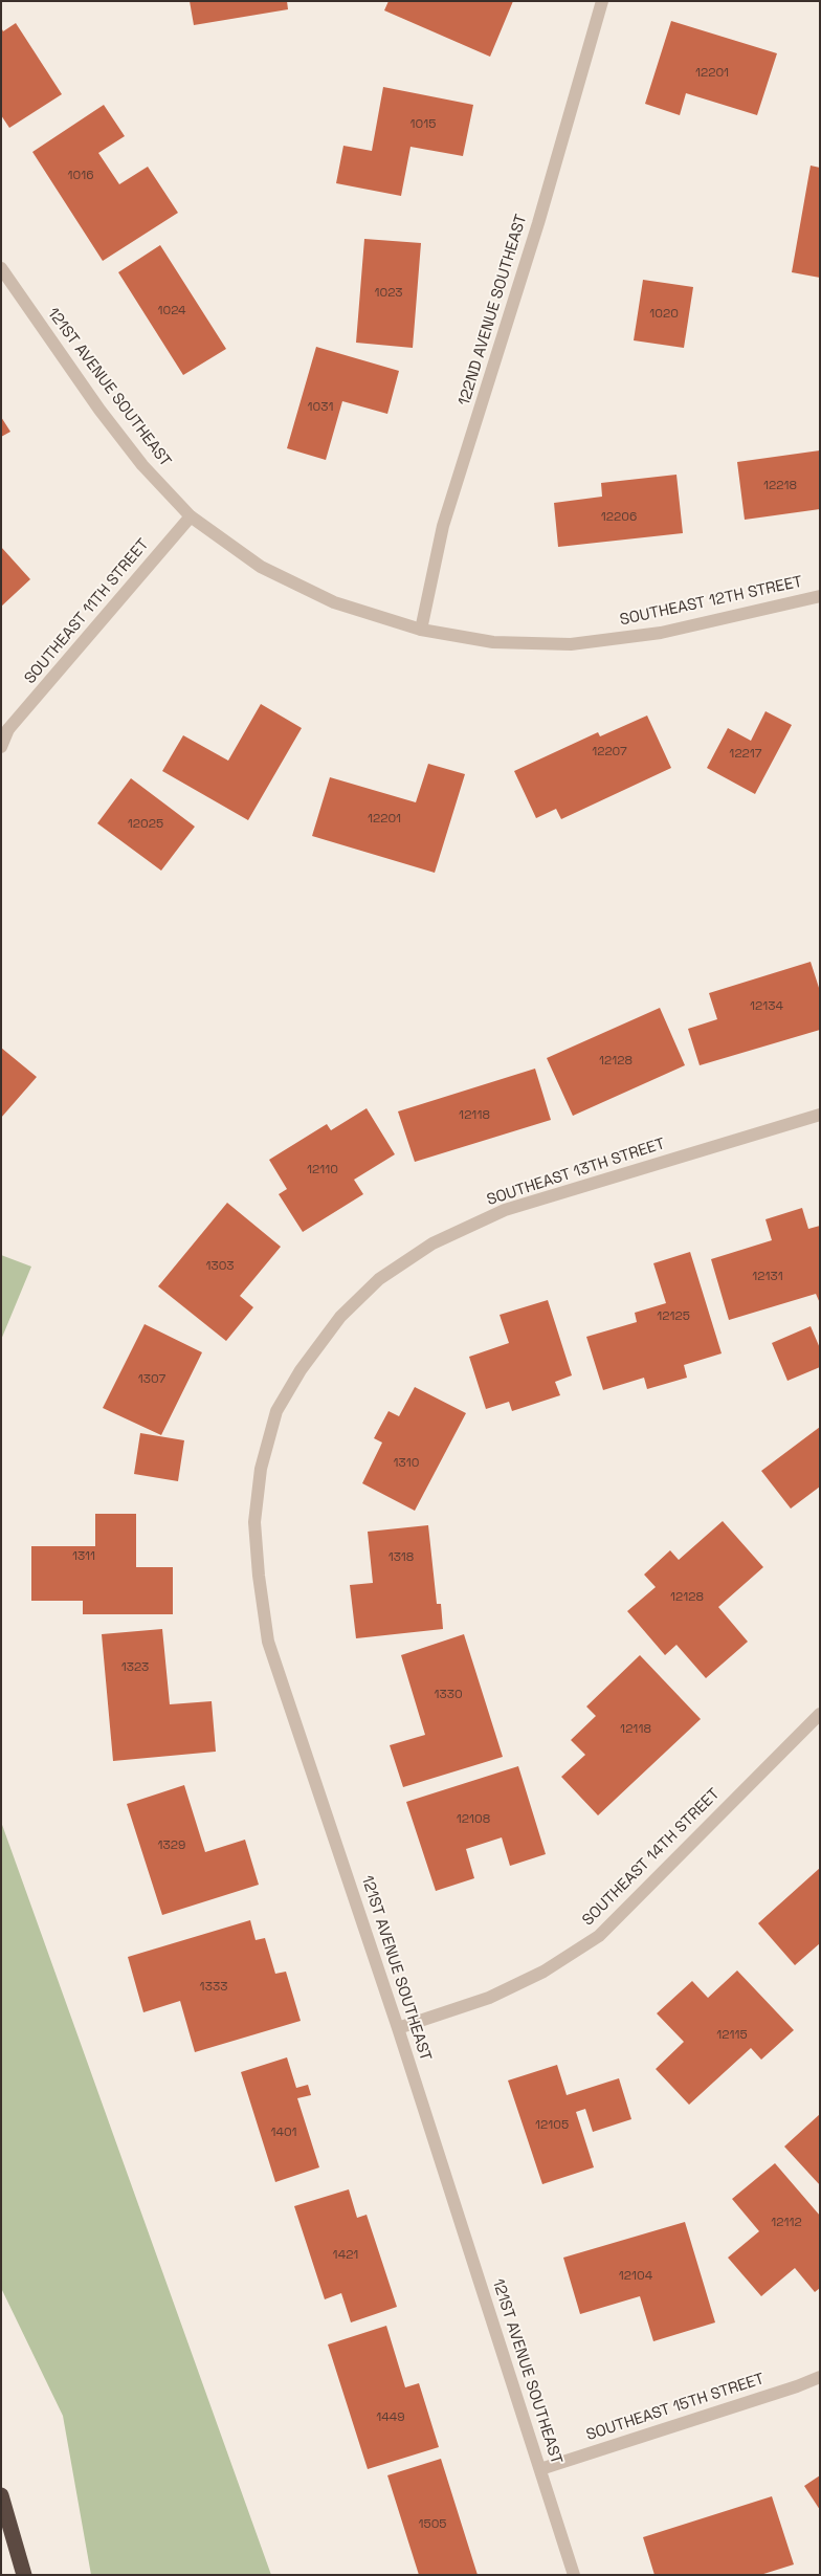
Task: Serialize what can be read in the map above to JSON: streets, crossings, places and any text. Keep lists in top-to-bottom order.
{
  "streets": {
    "street": [
      "122ND AVENUE SOUTHEAST",
      "121ST AVENUE SOUTHEAST",
      "SOUTHEAST 12TH STREET",
      "SOUTHEAST 11TH STREET",
      "SOUTHEAST 13TH STREET",
      "SOUTHEAST 14TH STREET",
      "SOUTHEAST 15TH STREET"
    ]
  },
  "crossings": [
    ["122ND AVENUE SOUTHEAST", "121ST AVENUE SOUTHEAST"],
    ["122ND AVENUE SOUTHEAST", "SOUTHEAST 12TH STREET"],
    ["121ST AVENUE SOUTHEAST", "SOUTHEAST 12TH STREET"],
    ["121ST AVENUE SOUTHEAST", "SOUTHEAST 11TH STREET"],
    ["121ST AVENUE SOUTHEAST", "SOUTHEAST 13TH STREET"],
    ["121ST AVENUE SOUTHEAST", "SOUTHEAST 14TH STREET"],
    ["121ST AVENUE SOUTHEAST", "SOUTHEAST 15TH STREET"]
  ],
  "house_numbers": [
    "12201",
    "1015",
    "1016",
    "1023",
    "1024",
    "1020",
    "1031",
    "12218",
    "12206",
    "12207",
    "12217",
    "12201",
    "12025",
    "12134",
    "12128",
    "12118",
    "12110",
    "1303",
    "12131",
    "12125",
    "1307",
    "1310",
    "1311",
    "1318",
    "12128",
    "1323",
    "1330",
    "12118",
    "12108",
    "1329",
    "1333",
    "12115",
    "12105",
    "1401",
    "12112",
    "1421",
    "12104",
    "1449",
    "1505"
  ]
}
